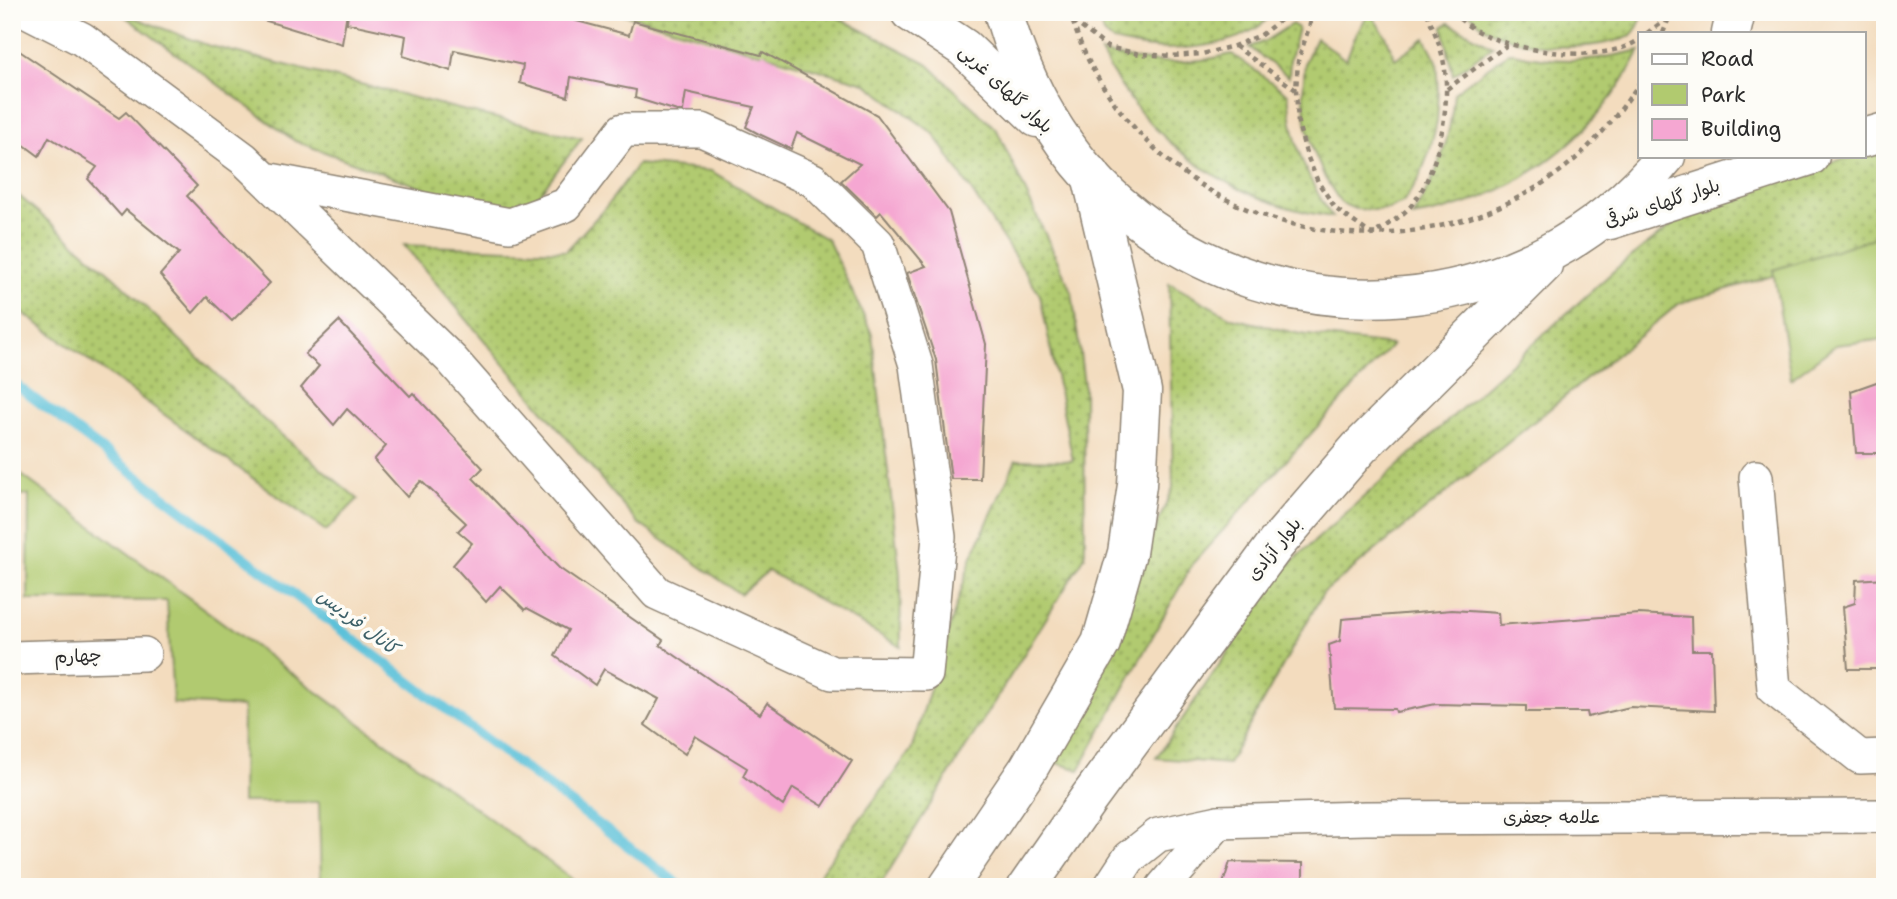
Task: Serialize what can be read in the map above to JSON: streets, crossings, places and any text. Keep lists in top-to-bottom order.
{
  "streets": {
    "main road": ["بلوار گلهای غربی", "بلوار گلهای شرقی", "بلوار آزادی"],
    "street": ["چهارم", "علامه جعفری"]
  },
  "water": ["کانال فردیس"],
  "legend": ["Road", "Park", "Building"]
}
